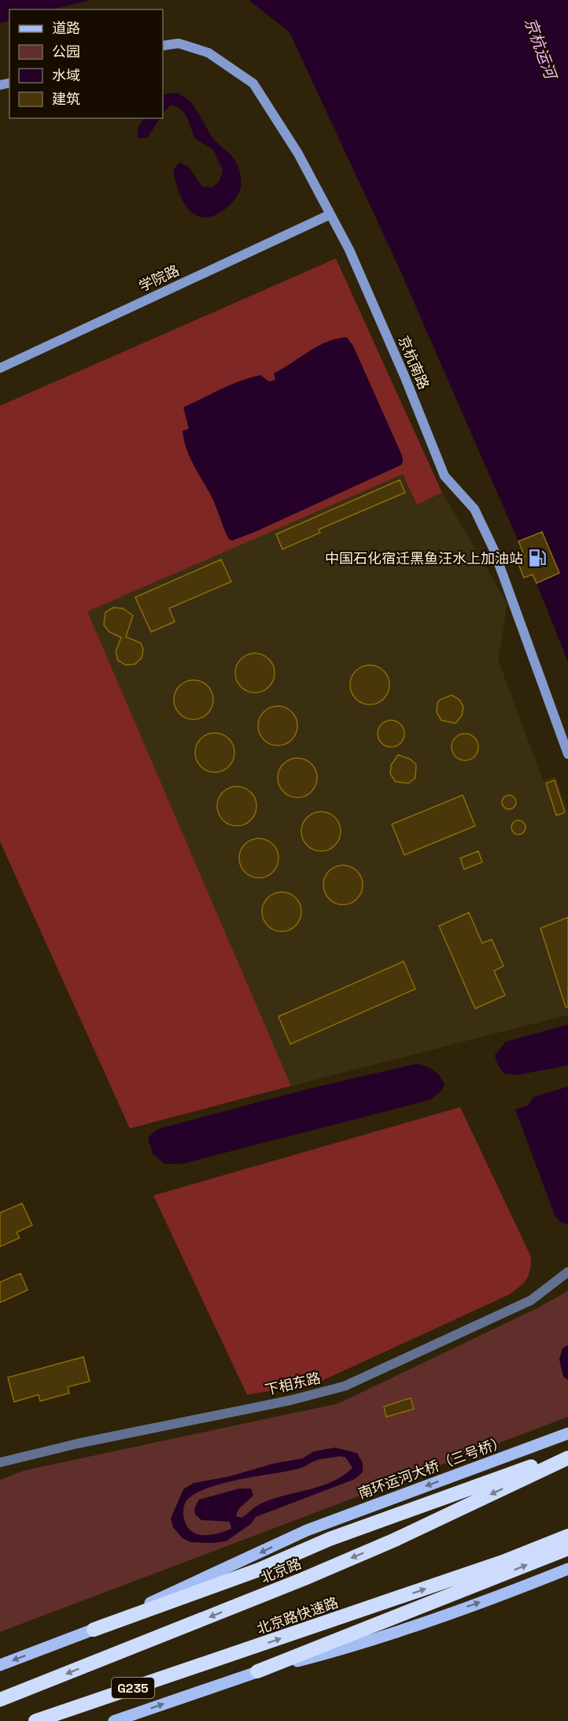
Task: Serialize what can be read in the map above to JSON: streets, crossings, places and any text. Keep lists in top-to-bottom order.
{
  "streets": {
    "highway": ["北京路", "北京路快速路", "G235"],
    "main road": ["南环运河大桥（三号桥）"],
    "street": ["学院路", "京杭南路", "下相东路"]
  },
  "crossings": [
    ["学院路", "京杭南路"],
    ["南环运河大桥（三号桥）", "北京路"]
  ],
  "one_way": ["南环运河大桥（三号桥）"],
  "water": ["京杭运河"],
  "places": {
    "fuel station": ["中国石化宿迁黑鱼汪水上加油站"]
  },
  "legend": [
    "道路",
    "公园",
    "水域",
    "建筑"
  ]
}
